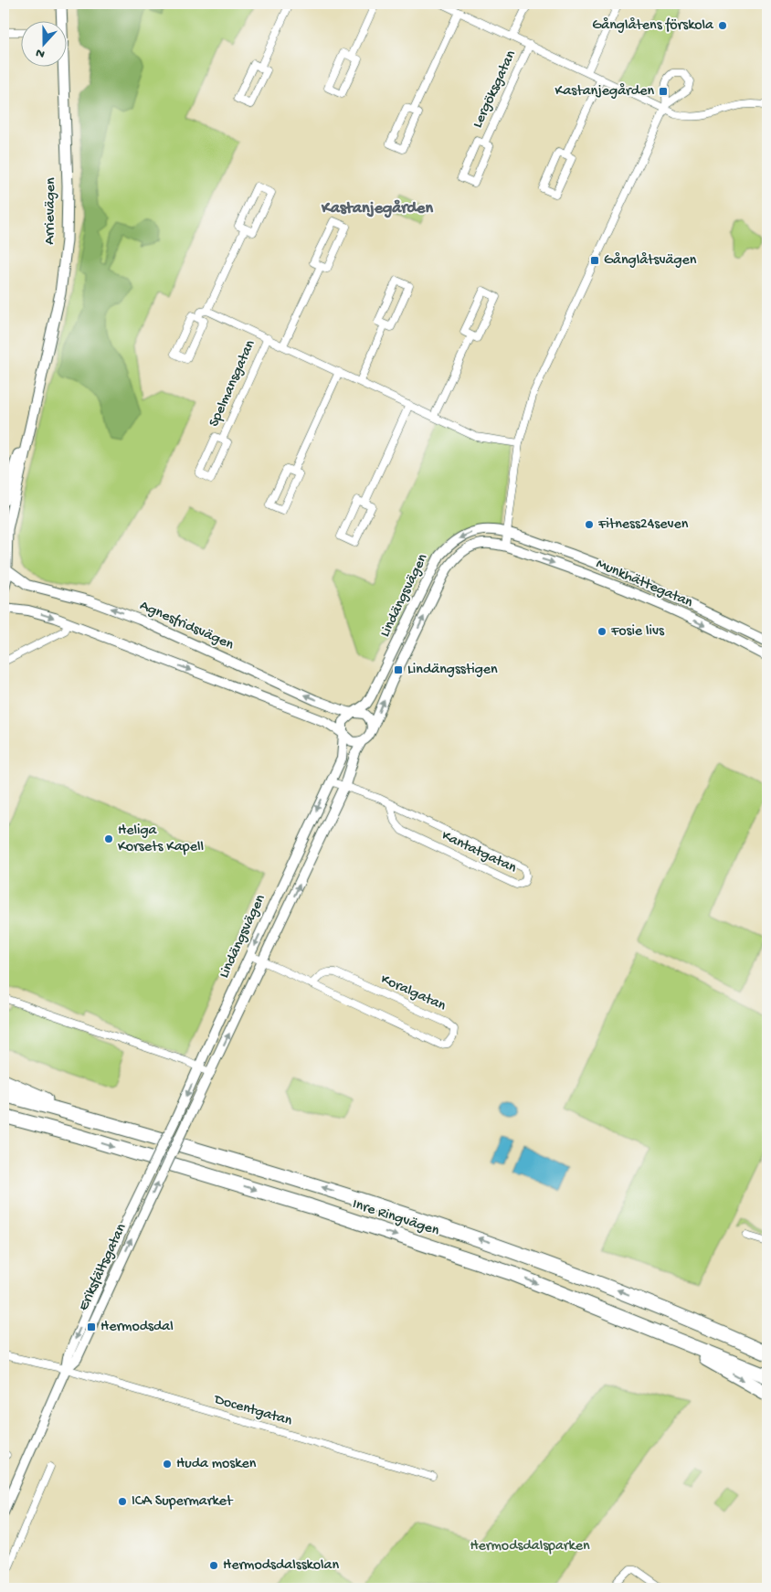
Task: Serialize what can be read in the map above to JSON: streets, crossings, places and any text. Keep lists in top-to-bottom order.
{
  "streets": {
    "highway": ["Inre Ringvägen"],
    "main road": ["Arrievägen"],
    "street": [
      "Lergöksgatan",
      "Spelmansgatan",
      "Munkhättegatan",
      "Lindängsvägen",
      "Agnesfridsvägen",
      "Kantatgatan",
      "Koralgatan",
      "Eriksfältsgatan",
      "Docentgatan"
    ]
  },
  "crossings": [
    ["Arrievägen", "Agnesfridsvägen"],
    ["Munkhättegatan", "Lindängsvägen"],
    ["Lindängsvägen", "Agnesfridsvägen"],
    ["Lindängsvägen", "Kantatgatan"],
    ["Lindängsvägen", "Koralgatan"],
    ["Lindängsvägen", "Eriksfältsgatan"],
    ["Eriksfältsgatan", "Docentgatan"]
  ],
  "districts": ["Kastanjegården"],
  "parks": ["Hermodsdalsparken"],
  "places": {
    "other": [
      "Gånglåtens förskola",
      "Fitness24seven",
      "Fosie livs",
      "Heliga Korsets Kapell",
      "Huda mosken",
      "ICA Supermarket",
      "Hermodsdalsskolan"
    ],
    "transit": [
      "Kastanjegården",
      "Gånglåtsvägen",
      "Lindängsstigen",
      "Hermodsdal"
    ]
  },
  "north": "bottom"
}
